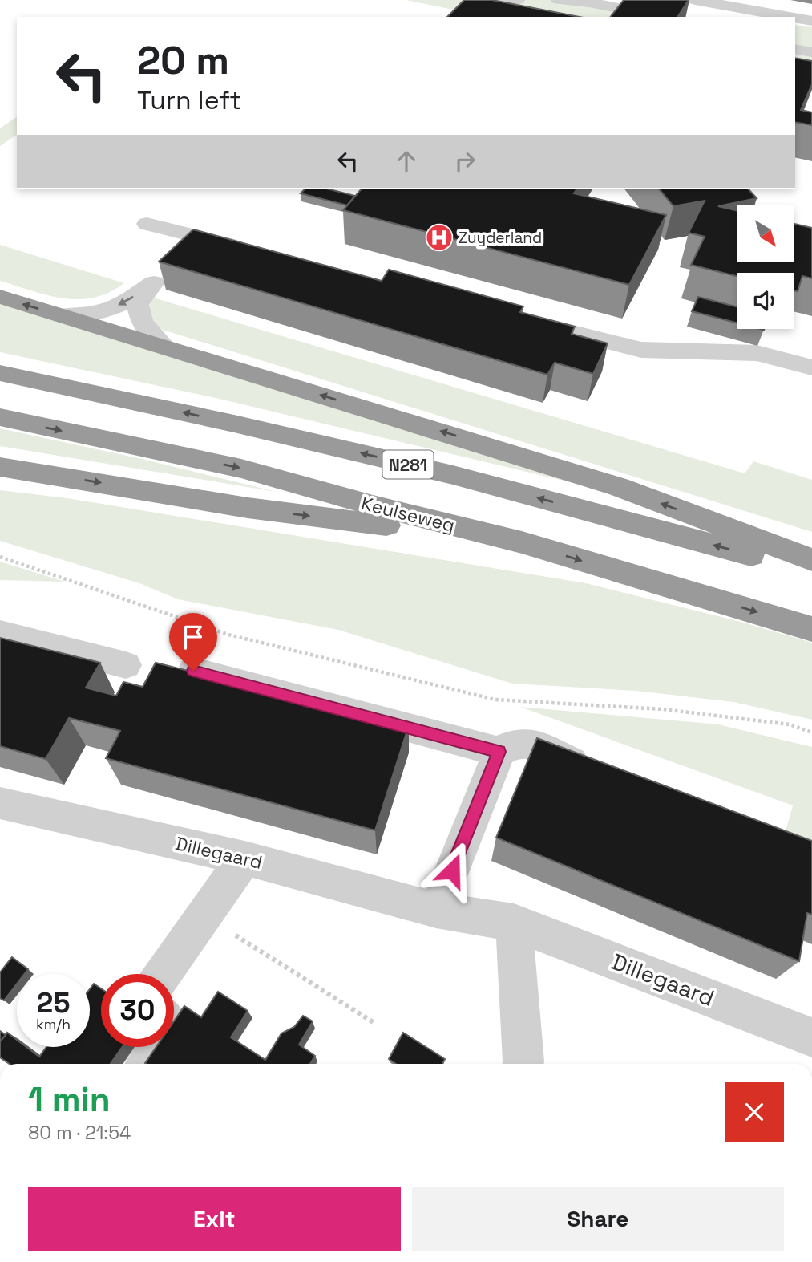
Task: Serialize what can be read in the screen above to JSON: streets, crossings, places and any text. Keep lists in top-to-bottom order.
{
  "streets": {
    "highway": ["N281", "Keulseweg"],
    "street": ["Dillegaard"]
  },
  "places": {
    "hospital": ["Zuyderland"]
  },
  "north": "bottom right",
  "page": {
    "turn": ["20 m", "Turn left"],
    "speed": "25 km/h",
    "limit": "30",
    "heading": ["1 min", "80 m · 21:54"],
    "buttons": ["Exit", "Share"]
  }
}
